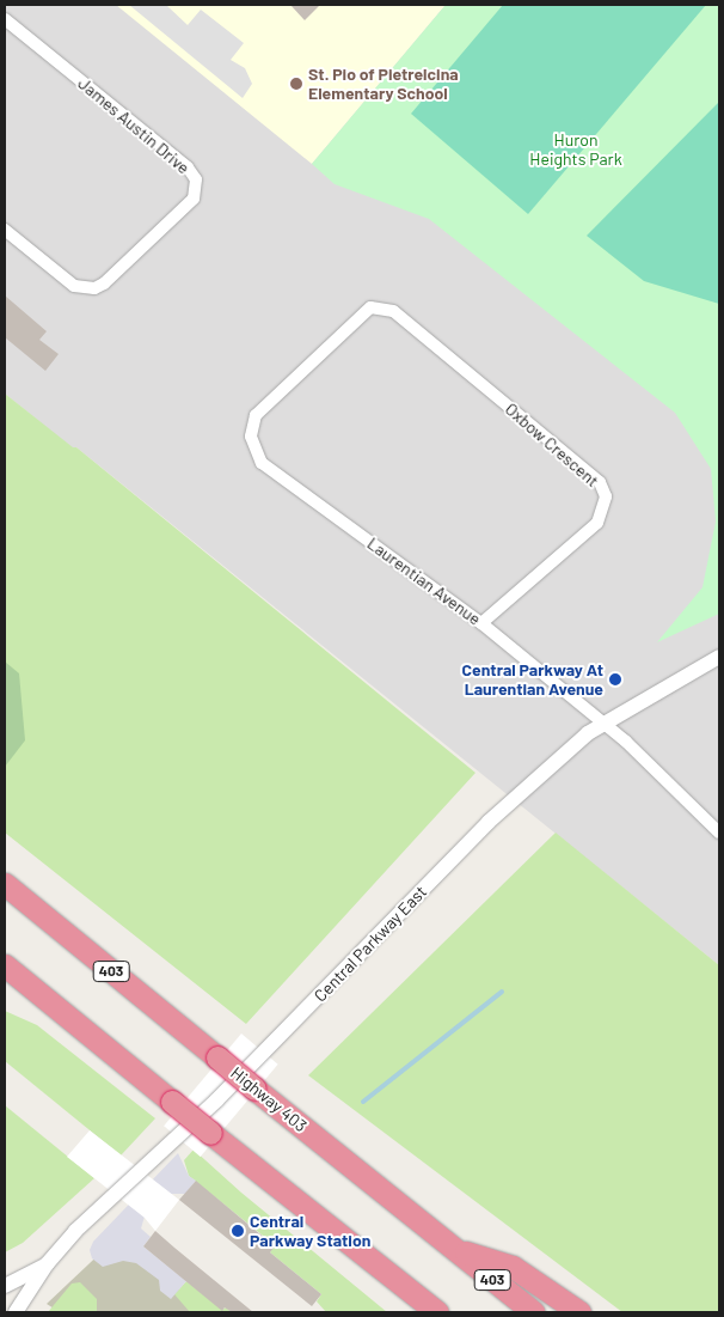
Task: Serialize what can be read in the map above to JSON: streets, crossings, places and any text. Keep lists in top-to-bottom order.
{
  "streets": {
    "highway": ["403", "Highway 403"],
    "street": [
      "James Austin Drive",
      "Oxbow Crescent",
      "Laurentian Avenue",
      "Central Parkway East"
    ]
  },
  "crossings": [
    ["Oxbow Crescent", "Laurentian Avenue"],
    ["Laurentian Avenue", "Central Parkway East"]
  ],
  "parks": ["Huron Heights Park"],
  "places": ["St. Pio of Pietrelcina Elementary School", "Central Parkway At Laurentian Avenue", "Central Parkway Station"]
}
